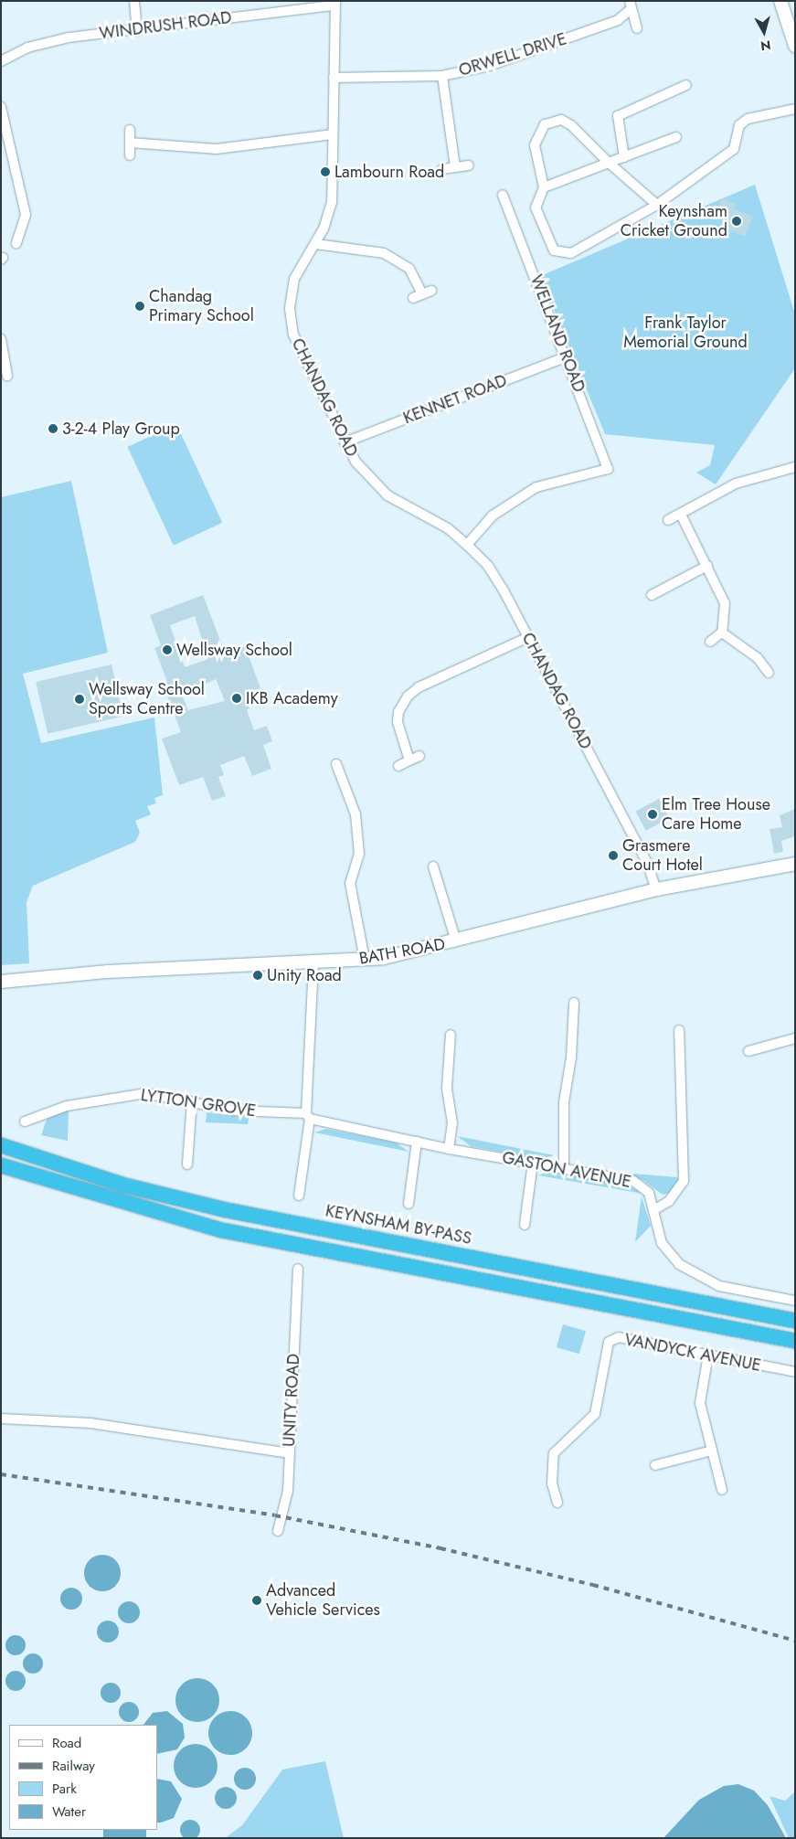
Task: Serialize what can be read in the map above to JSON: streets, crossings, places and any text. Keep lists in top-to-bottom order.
{
  "streets": {
    "highway": ["KEYNSHAM BY-PASS"],
    "main road": ["BATH ROAD"],
    "street": [
      "WINDRUSH ROAD",
      "ORWELL DRIVE",
      "WELLAND ROAD",
      "CHANDAG ROAD",
      "KENNET ROAD",
      "LYTTON GROVE",
      "GASTON AVENUE",
      "VANDYCK AVENUE",
      "UNITY ROAD"
    ]
  },
  "crossings": [
    ["WINDRUSH ROAD", "CHANDAG ROAD"],
    ["ORWELL DRIVE", "CHANDAG ROAD"],
    ["WELLAND ROAD", "CHANDAG ROAD"],
    ["WELLAND ROAD", "KENNET ROAD"],
    ["CHANDAG ROAD", "KENNET ROAD"],
    ["CHANDAG ROAD", "BATH ROAD"],
    ["LYTTON GROVE", "GASTON AVENUE"]
  ],
  "parks": ["Frank Taylor Memorial Ground"],
  "places": [
    "Lambourn Road",
    "Keynsham Cricket Ground",
    "Chandag Primary School",
    "3-2-4 Play Group",
    "Wellsway School",
    "IKB Academy",
    "Wellsway School Sports Centre",
    "Elm Tree House Care Home",
    "Grasmere Court Hotel",
    "Unity Road",
    "Advanced Vehicle Services"
  ],
  "legend": [
    "Road",
    "Railway",
    "Park",
    "Water"
  ],
  "north": "bottom"
}
